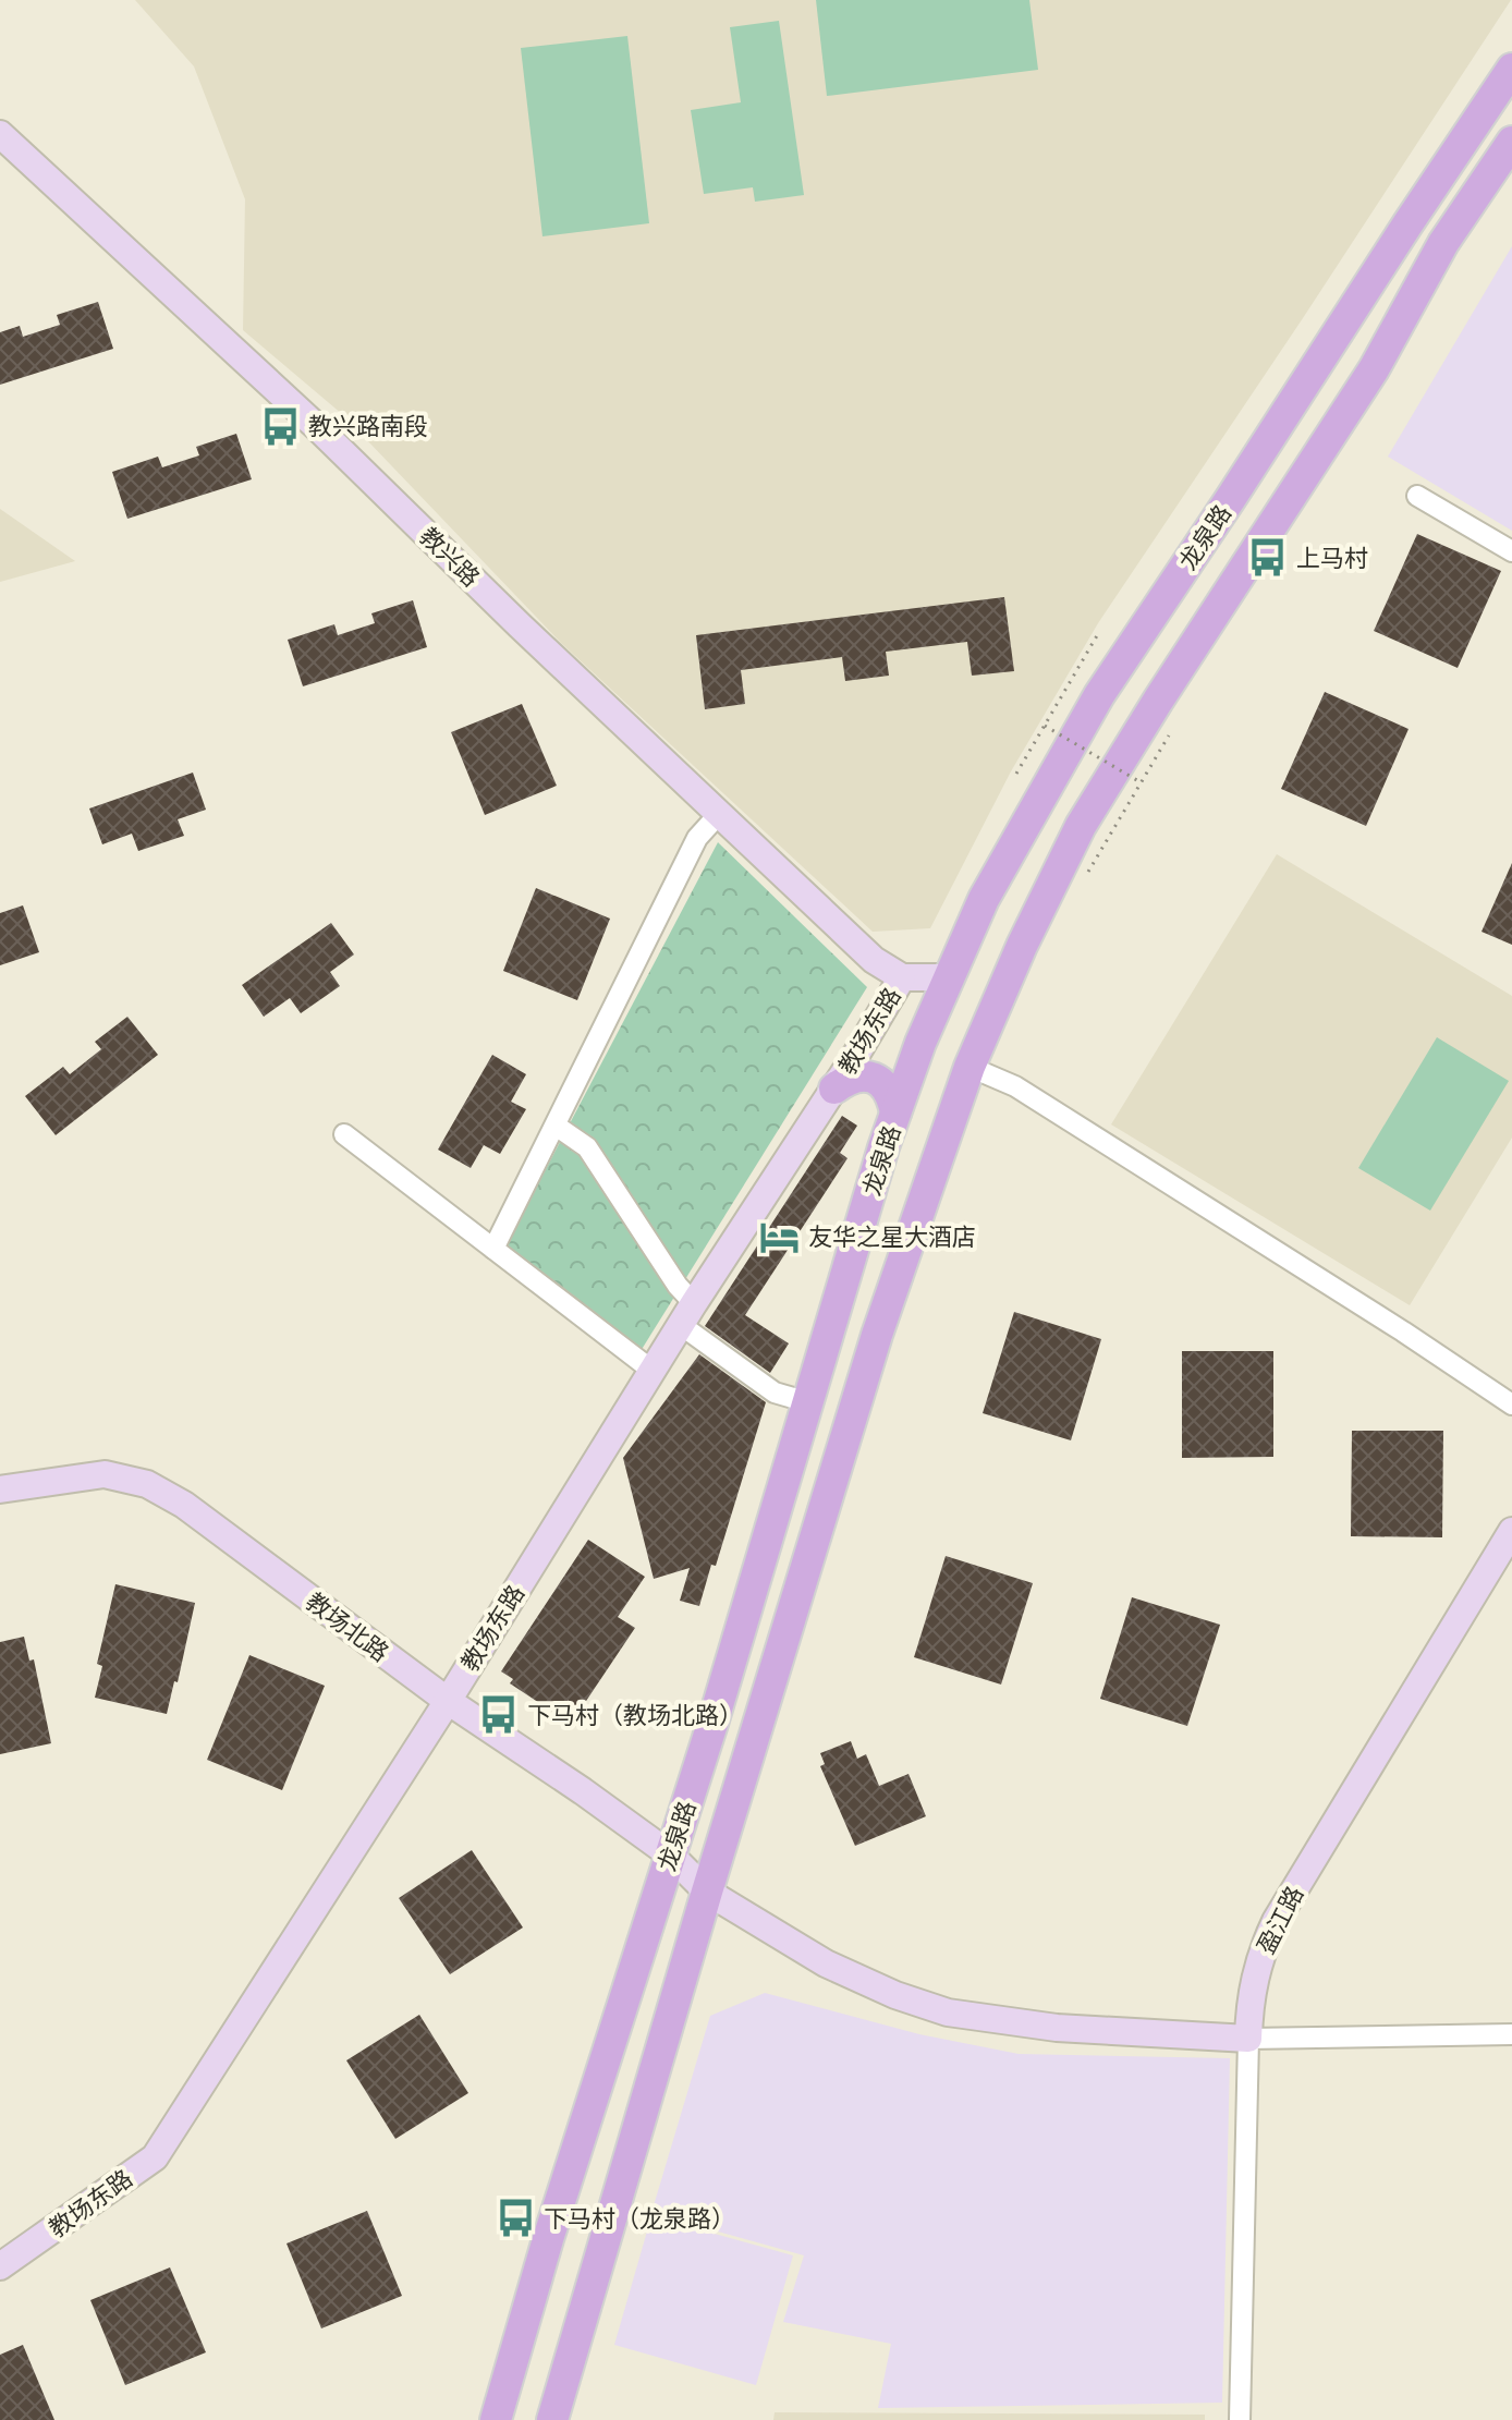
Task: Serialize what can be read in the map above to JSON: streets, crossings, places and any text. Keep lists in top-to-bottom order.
{
  "streets": {
    "main road": ["龙泉路"],
    "street": [
      "教兴路",
      "教场东路",
      "教场北路",
      "盈江路"
    ]
  },
  "crossings": [
    ["龙泉路", "教场东路"],
    ["龙泉路", "教场北路"],
    ["教兴路", "教场东路"],
    ["教场东路", "教场北路"],
    ["教场北路", "盈江路"]
  ],
  "places": {
    "bus stop": [
      "教兴路南段",
      "上马村",
      "下马村（教场北路）",
      "下马村（龙泉路）"
    ],
    "hotel": ["友华之星大酒店"]
  }
}
